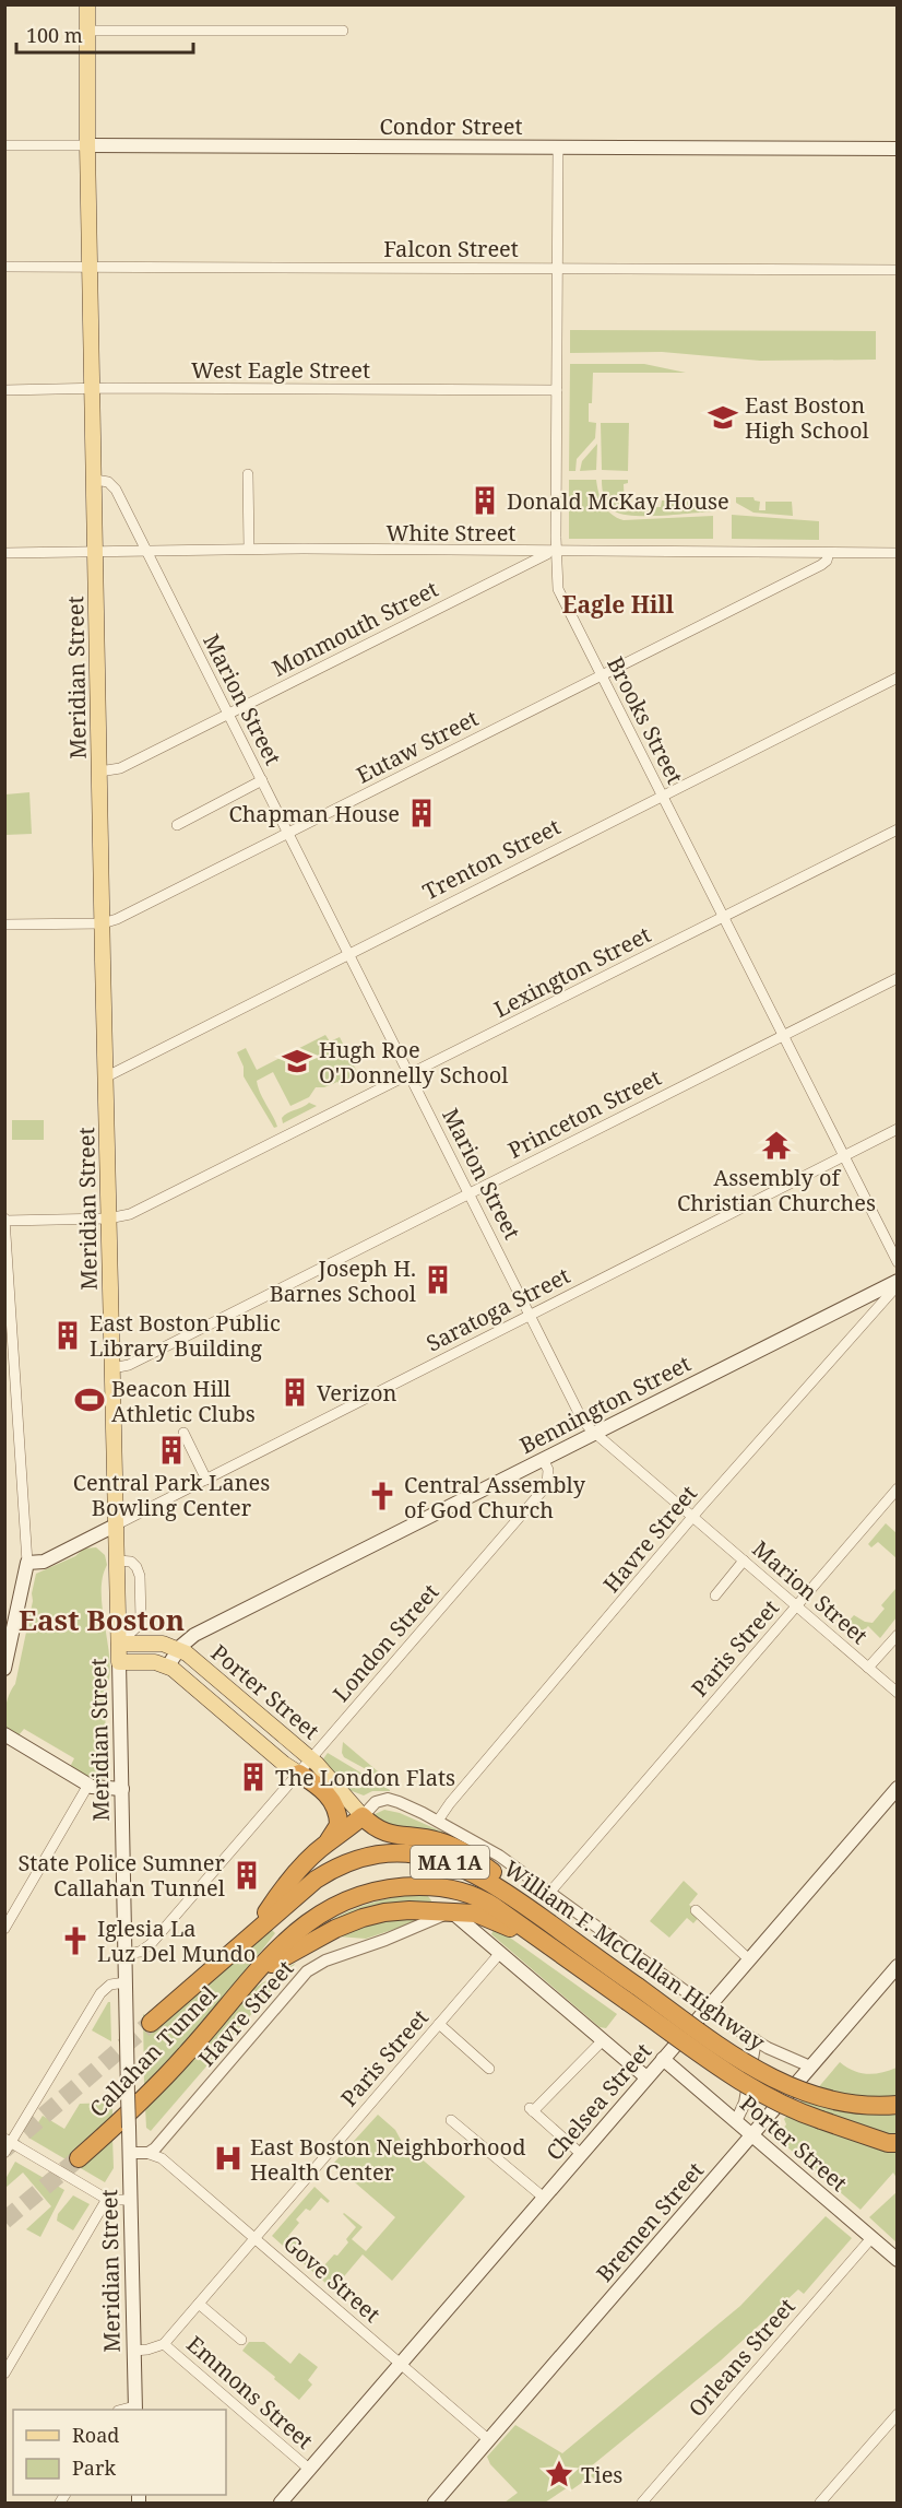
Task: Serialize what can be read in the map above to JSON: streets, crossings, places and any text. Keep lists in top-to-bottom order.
{
  "streets": {
    "highway": ["MA 1A", "William F. McClellan Highway", "Callahan Tunnel"],
    "main road": [
      "Condor Street",
      "Meridian Street",
      "Bennington Street",
      "Porter Street",
      "Chelsea Street",
      "Bremen Street"
    ],
    "street": [
      "Falcon Street",
      "West Eagle Street",
      "White Street",
      "Monmouth Street",
      "Marion Street",
      "Brooks Street",
      "Eutaw Street",
      "Trenton Street",
      "Lexington Street",
      "Princeton Street",
      "Saratoga Street",
      "Havre Street",
      "London Street",
      "Paris Street",
      "Gove Street",
      "Orleans Street",
      "Emmons Street"
    ]
  },
  "crossings": [
    ["Condor Street", "Meridian Street"],
    ["Condor Street", "Brooks Street"],
    ["Falcon Street", "Meridian Street"],
    ["Falcon Street", "Brooks Street"],
    ["West Eagle Street", "Meridian Street"],
    ["West Eagle Street", "Brooks Street"],
    ["White Street", "Monmouth Street"],
    ["White Street", "Meridian Street"],
    ["White Street", "Marion Street"],
    ["White Street", "Brooks Street"],
    ["White Street", "Eutaw Street"],
    ["Monmouth Street", "Meridian Street"],
    ["Monmouth Street", "Marion Street"],
    ["Monmouth Street", "Brooks Street"],
    ["Meridian Street", "Marion Street"],
    ["Meridian Street", "Eutaw Street"],
    ["Meridian Street", "Trenton Street"],
    ["Meridian Street", "Lexington Street"],
    ["Meridian Street", "Princeton Street"],
    ["Meridian Street", "Saratoga Street"],
    ["Meridian Street", "London Street"],
    ["Meridian Street", "Porter Street"],
    ["Marion Street", "Eutaw Street"],
    ["Marion Street", "Trenton Street"],
    ["Marion Street", "Lexington Street"],
    ["Marion Street", "Princeton Street"],
    ["Marion Street", "Saratoga Street"],
    ["Marion Street", "Bennington Street"],
    ["Marion Street", "Havre Street"],
    ["Marion Street", "Paris Street"],
    ["Brooks Street", "Eutaw Street"],
    ["Brooks Street", "Trenton Street"],
    ["Brooks Street", "Lexington Street"],
    ["Brooks Street", "Princeton Street"],
    ["Brooks Street", "Saratoga Street"],
    ["Bennington Street", "Havre Street"],
    ["Bennington Street", "London Street"],
    ["Bennington Street", "Porter Street"],
    ["Havre Street", "Gove Street"],
    ["London Street", "Porter Street"],
    ["Paris Street", "Gove Street"],
    ["Paris Street", "Emmons Street"],
    ["Porter Street", "Chelsea Street"],
    ["Porter Street", "Bremen Street"],
    ["Porter Street", "Orleans Street"],
    ["MA 1A", "William F. McClellan Highway"],
    ["William F. McClellan Highway", "Callahan Tunnel"],
    ["Chelsea Street", "Gove Street"],
    ["Chelsea Street", "Emmons Street"],
    ["Bremen Street", "Gove Street"]
  ],
  "districts": ["Eagle Hill", "East Boston"],
  "places": {
    "school or university": ["East Boston High School", "Hugh Roe O'Donnelly School"],
    "building": [
      "Donald McKay House",
      "Chapman House",
      "Joseph H. Barnes School",
      "East Boston Public Library Building",
      "Verizon",
      "Central Park Lanes Bowling Center",
      "The London Flats",
      "State Police Sumner Callahan Tunnel"
    ],
    "temple": ["Assembly of Christian Churches"],
    "sports": ["Beacon Hill Athletic Clubs"],
    "church": ["Central Assembly of God Church", "Iglesia La Luz Del Mundo"],
    "hospital": ["East Boston Neighborhood Health Center"],
    "place": ["Ties"]
  },
  "legend": ["Road", "Park"],
  "scale_bar": "100 m"
}
